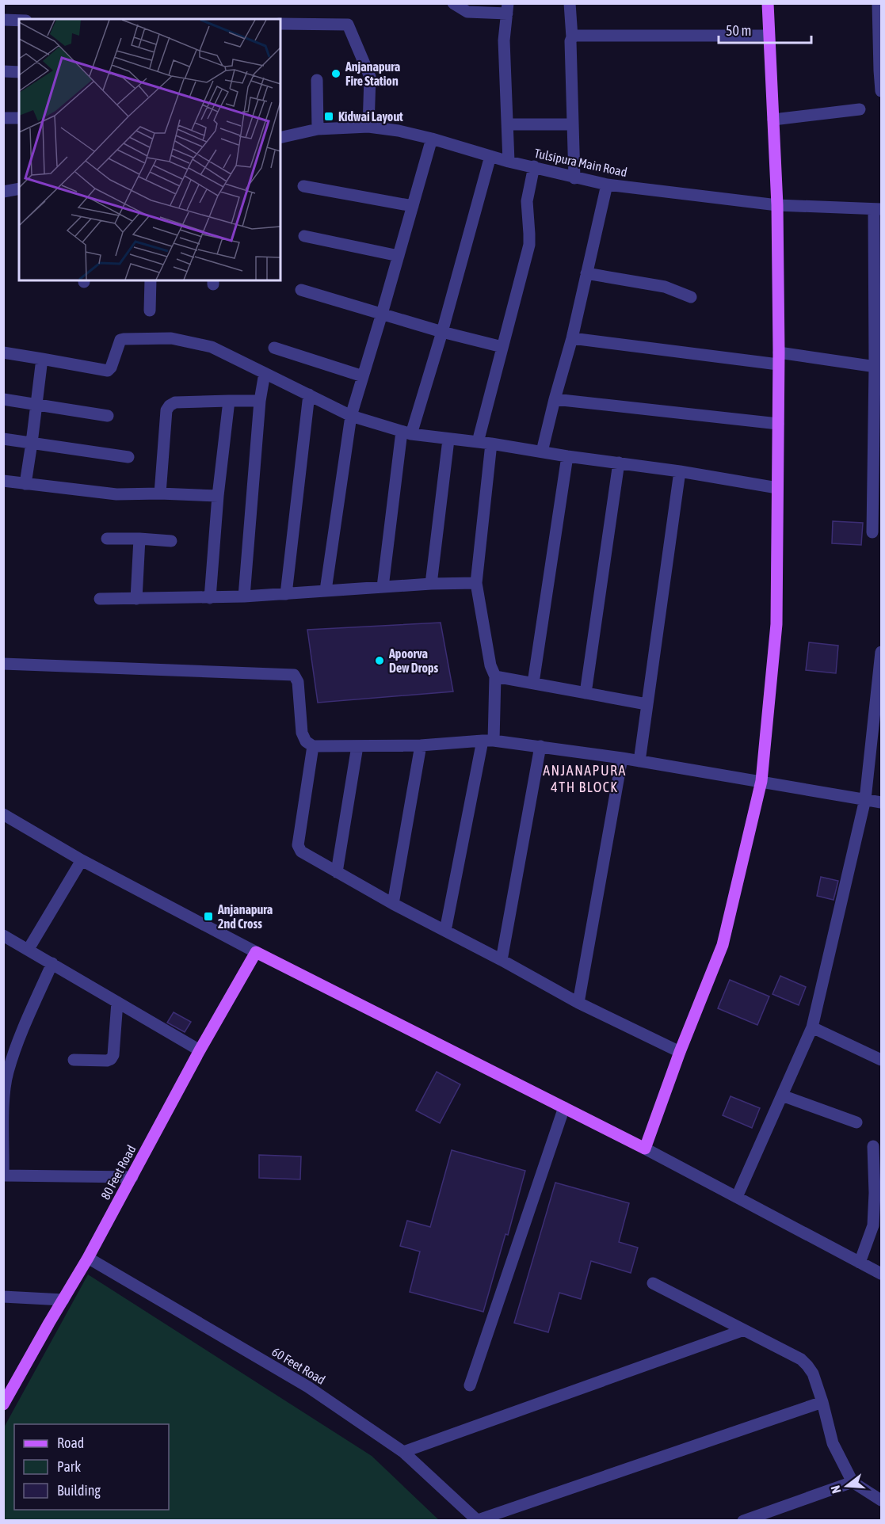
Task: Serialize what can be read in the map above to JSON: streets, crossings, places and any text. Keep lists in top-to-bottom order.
{
  "streets": {
    "main road": ["80 Feet Road"],
    "street": ["Tulsipura Main Road", "60 Feet Road"]
  },
  "crossings": [
    ["80 Feet Road", "60 Feet Road"]
  ],
  "districts": ["ANJANAPURA 4TH BLOCK"],
  "places": {
    "other": ["Anjanapura Fire Station", "Apoorva Dew Drops"],
    "transit": ["Kidwai Layout", "Anjanapura 2nd Cross"]
  },
  "legend": ["Road", "Park", "Building"],
  "scale_bar": "50 m",
  "north": "left"
}
